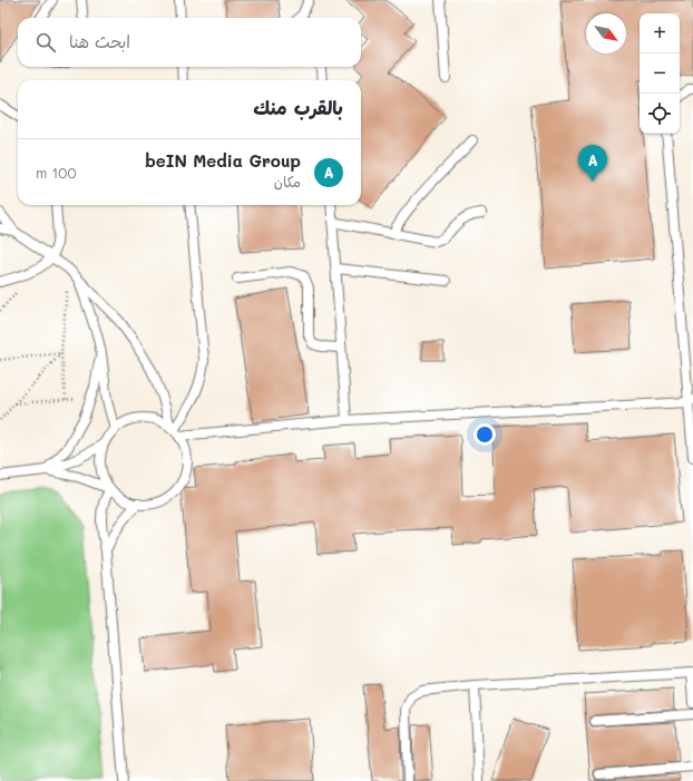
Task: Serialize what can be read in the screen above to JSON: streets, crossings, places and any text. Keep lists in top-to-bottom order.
{
  "north": "bottom right",
  "page": {
    "map_buttons": ["+", "−"],
    "search": "ابحث هنا",
    "heading": "بالقرب منك",
    "list": [
      {
        "mark": "A",
        "name": "beIN Media Group",
        "note": "مكان",
        "value": "100 m"
      }
    ],
    "pins": "A"
  }
}
